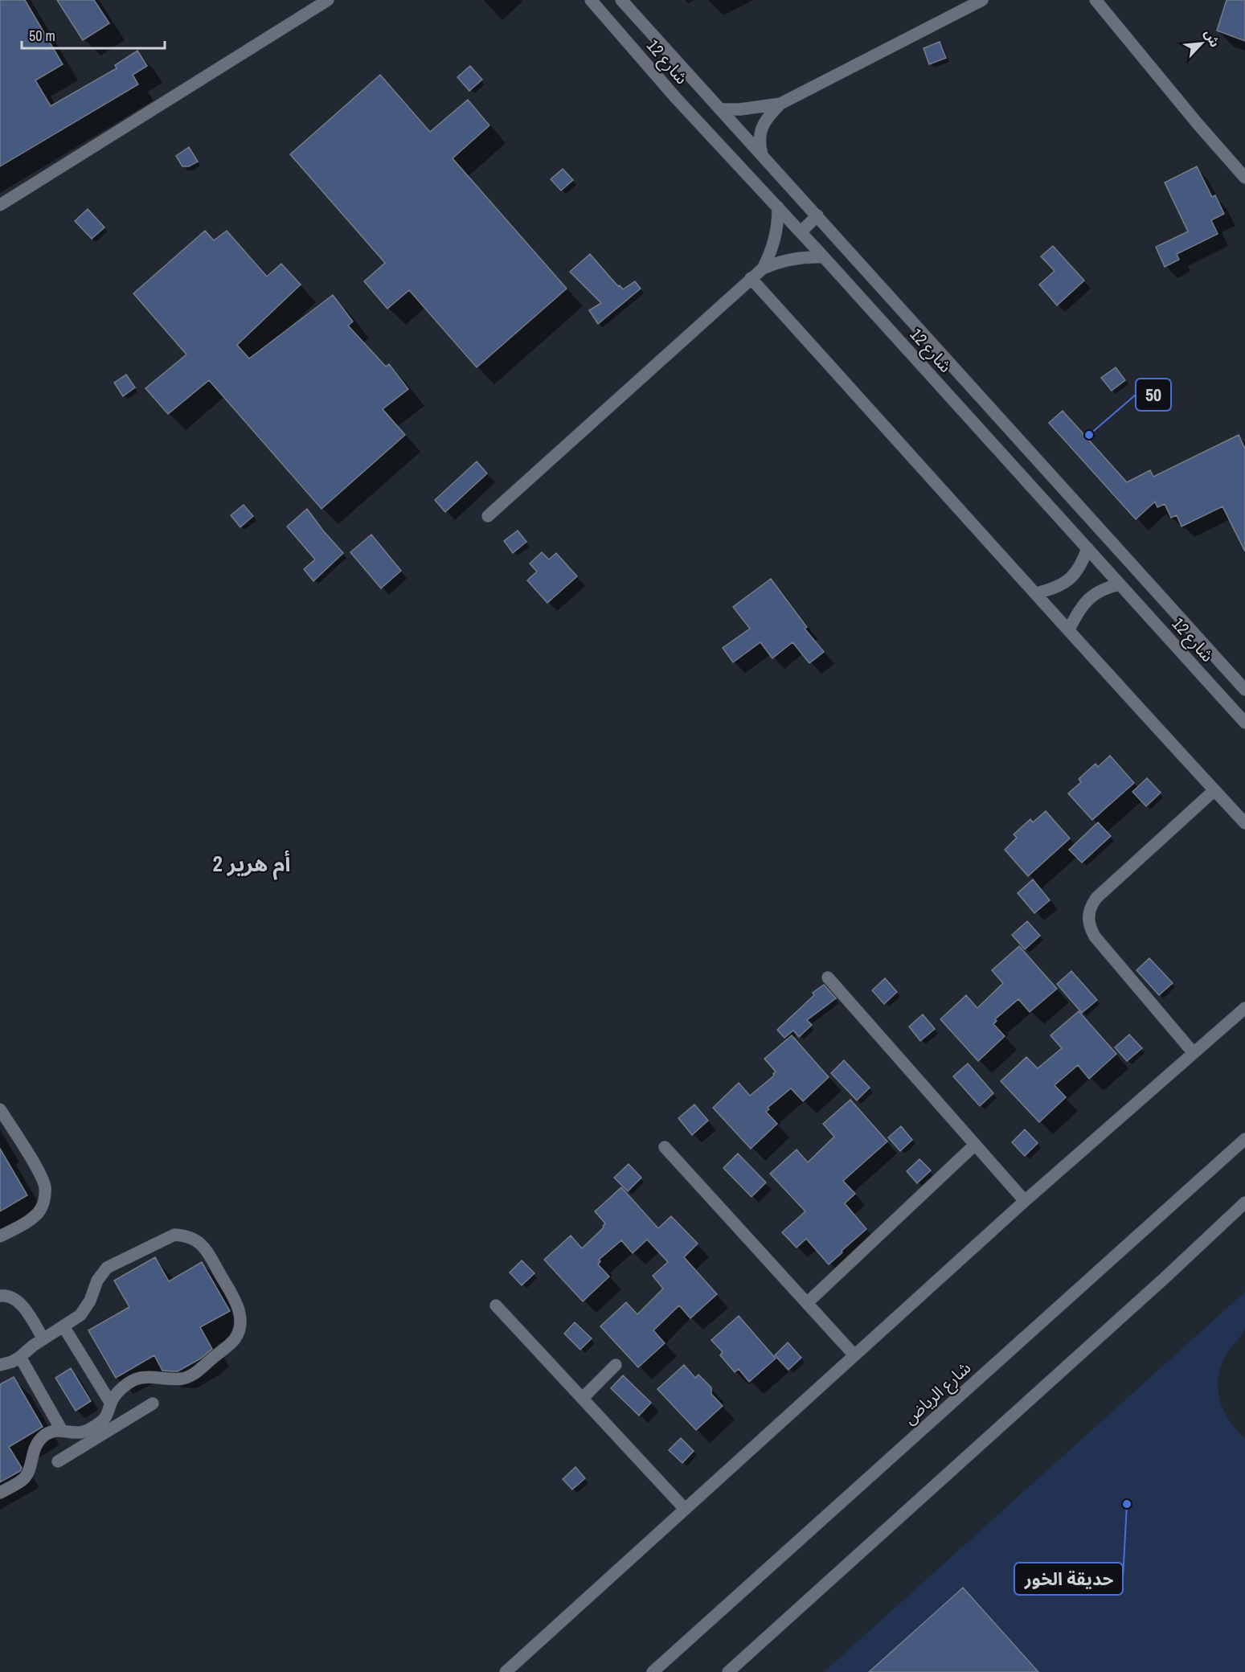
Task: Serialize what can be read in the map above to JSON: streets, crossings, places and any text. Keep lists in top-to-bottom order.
{
  "streets": {
    "street": ["شارع 12", "شارع الرياض"]
  },
  "districts": ["أم هرير 2"],
  "places": ["50", "حديقة الخور"],
  "scale_bar": "50 m",
  "north": "top right"
}
